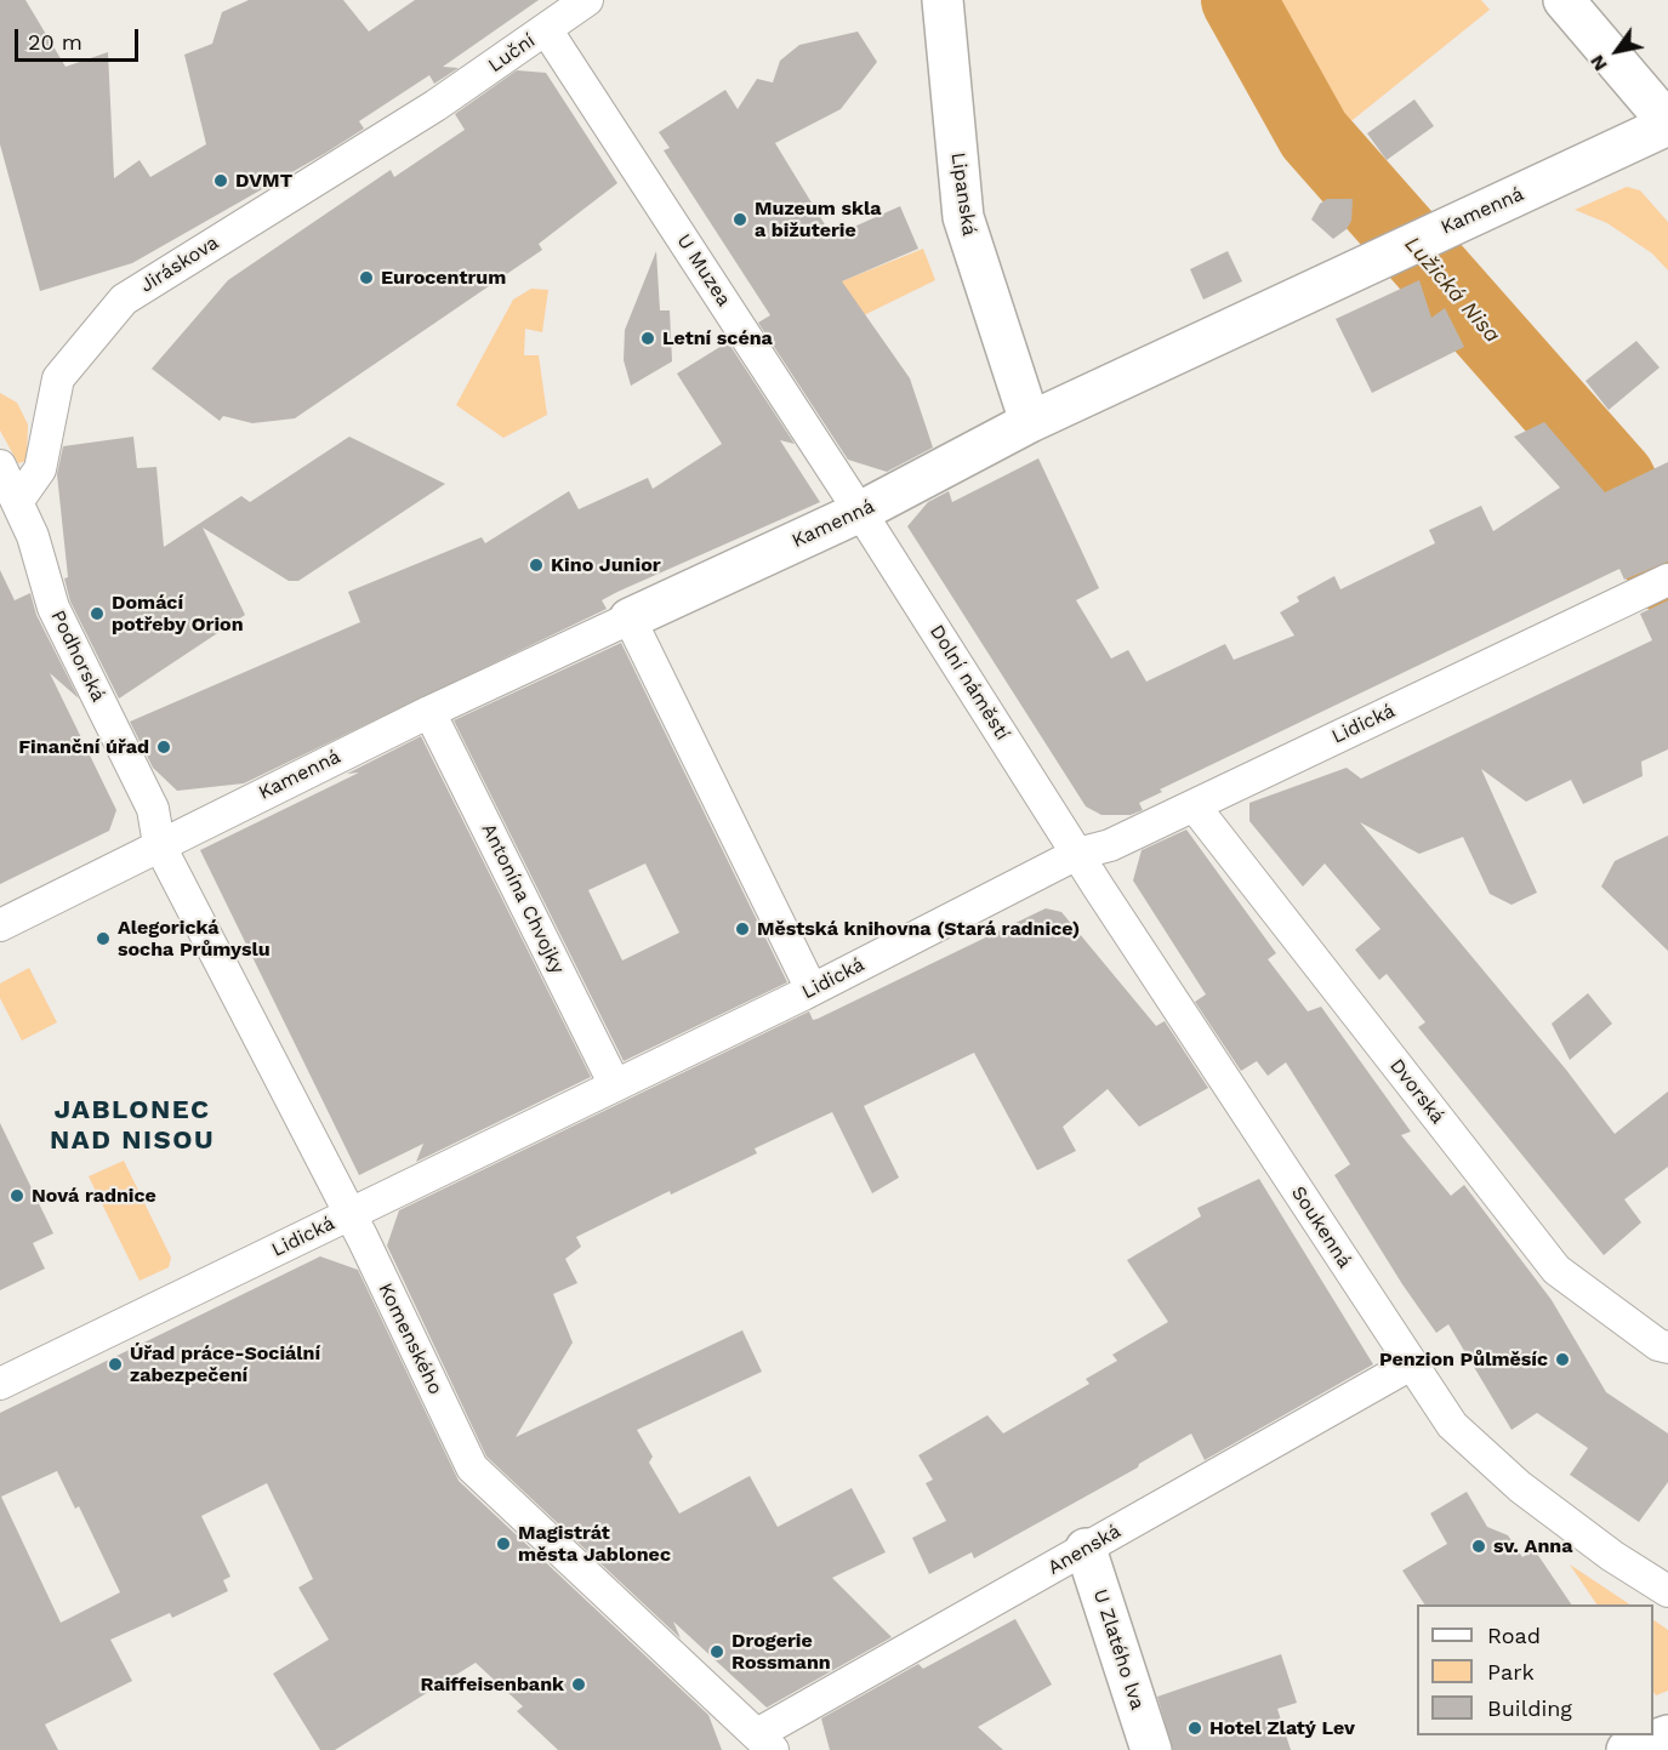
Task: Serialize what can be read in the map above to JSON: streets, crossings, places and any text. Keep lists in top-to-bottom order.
{
  "streets": {
    "street": [
      "Luční",
      "Lipanská",
      "Kamenná",
      "Jiráskova",
      "U Muzea",
      "Podhorská",
      "Dolní náměstí",
      "Lidická",
      "Antonína Chvojky",
      "Dvorská",
      "Soukenná",
      "Komenského",
      "Anenská",
      "U Zlatého lva"
    ]
  },
  "crossings": [
    ["Luční", "Jiráskova"],
    ["Luční", "U Muzea"],
    ["Lipanská", "Kamenná"],
    ["Kamenná", "U Muzea"],
    ["Kamenná", "Podhorská"],
    ["Kamenná", "Dolní náměstí"],
    ["Kamenná", "Antonína Chvojky"],
    ["Kamenná", "Komenského"],
    ["Jiráskova", "Podhorská"],
    ["U Muzea", "Dolní náměstí"],
    ["Podhorská", "Komenského"],
    ["Dolní náměstí", "Lidická"],
    ["Dolní náměstí", "Soukenná"],
    ["Lidická", "Antonína Chvojky"],
    ["Lidická", "Dvorská"],
    ["Lidická", "Soukenná"],
    ["Lidická", "Komenského"],
    ["Soukenná", "Anenská"],
    ["Komenského", "Anenská"],
    ["Anenská", "U Zlatého lva"]
  ],
  "districts": ["JABLONEC NAD NISOU"],
  "water": ["Lužická Nisa"],
  "places": [
    "DVMT",
    "Muzeum skla a bižuterie",
    "Eurocentrum",
    "Letní scéna",
    "Kino Junior",
    "Domácí potřeby Orion",
    "Finanční úřad",
    "Městská knihovna (Stará radnice)",
    "Alegorická socha Průmyslu",
    "Nová radnice",
    "Penzion Půlměsíc",
    "Úřad práce-Sociální zabezpečení",
    "Magistrát města Jablonec",
    "sv. Anna",
    "Drogerie Rossmann",
    "Raiffeisenbank",
    "Hotel Zlatý Lev"
  ],
  "legend": ["Road", "Park", "Building"],
  "scale_bar": "20 m",
  "north": "bottom left"
}
